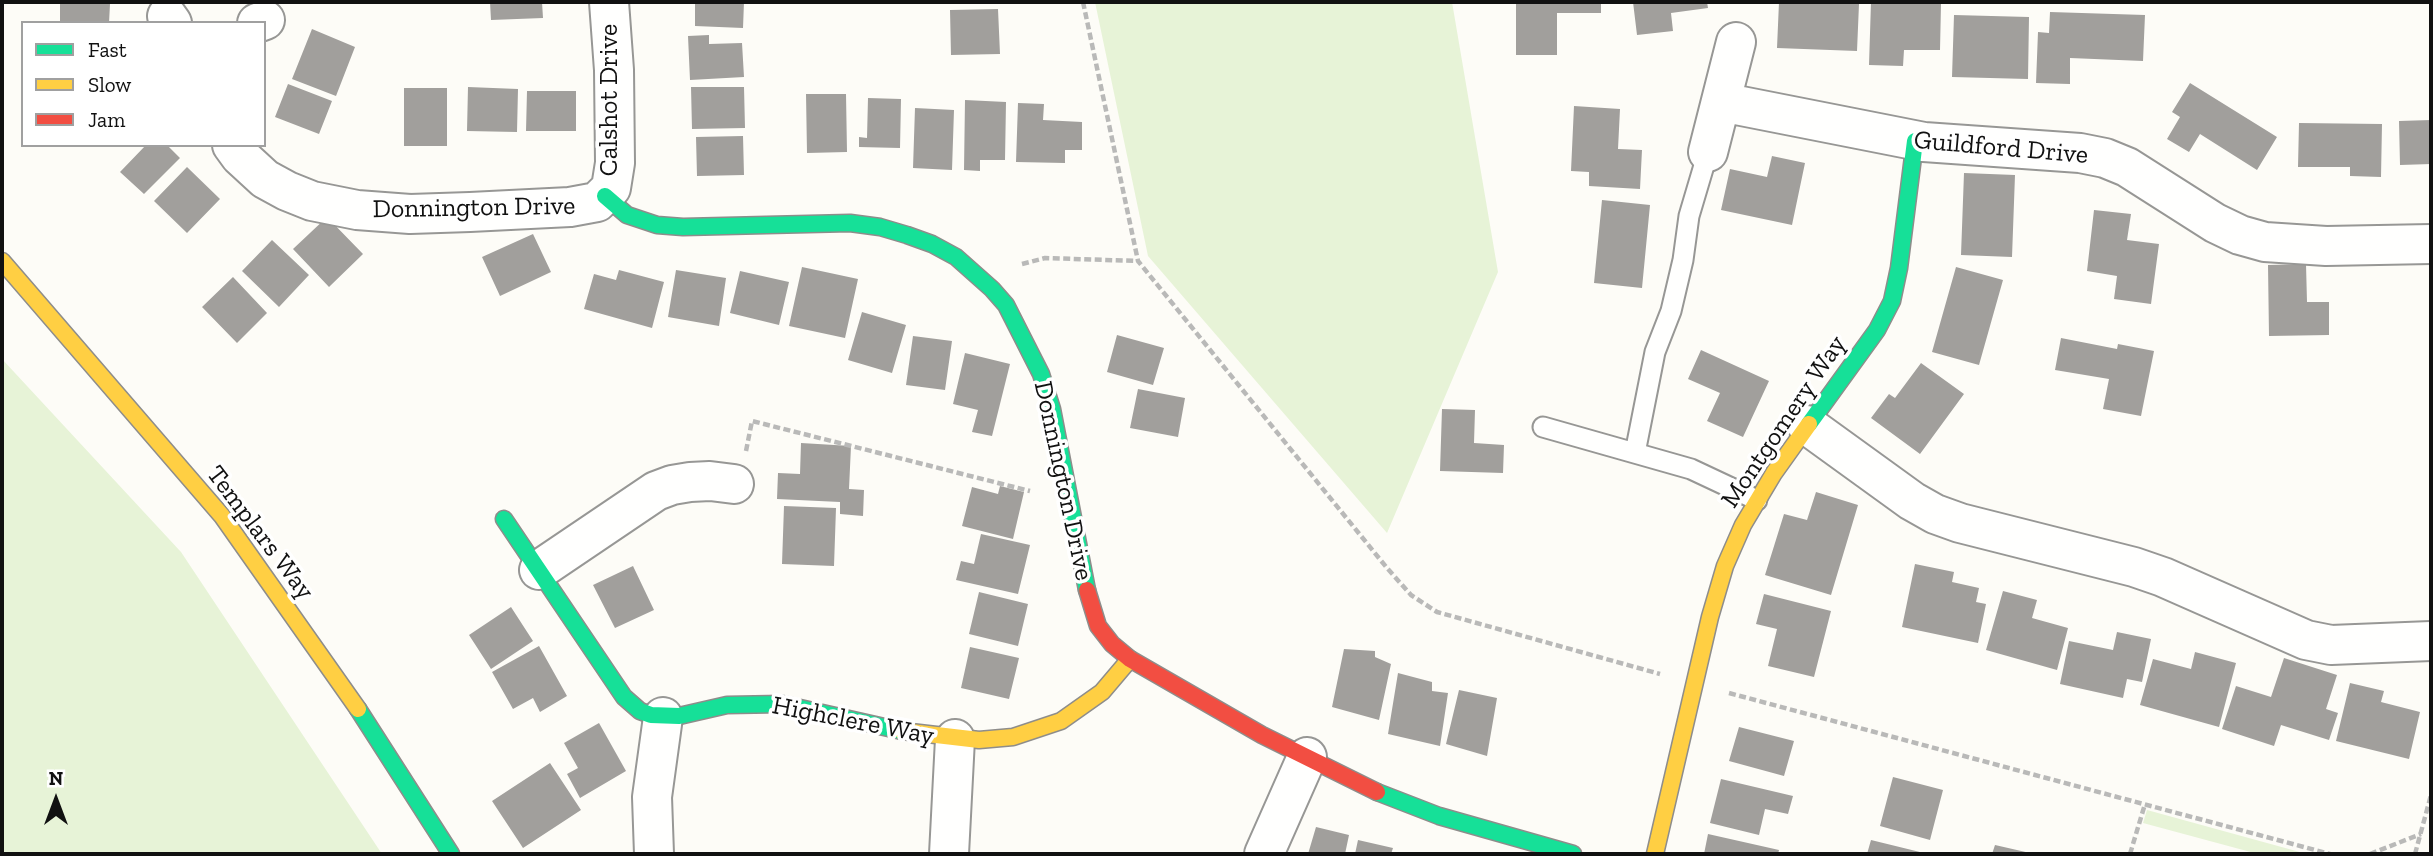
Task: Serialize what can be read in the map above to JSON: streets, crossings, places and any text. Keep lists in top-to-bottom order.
{
  "streets": {
    "street": [
      "Calshot Drive",
      "Guildford Drive",
      "Donnington Drive",
      "Montgomery Way",
      "Templars Way",
      "Highclere Way"
    ]
  },
  "crossings": [
    ["Calshot Drive", "Donnington Drive"],
    ["Guildford Drive", "Montgomery Way"],
    ["Donnington Drive", "Highclere Way"]
  ],
  "legend": ["Fast", "Slow", "Jam"],
  "north": "top"
}
